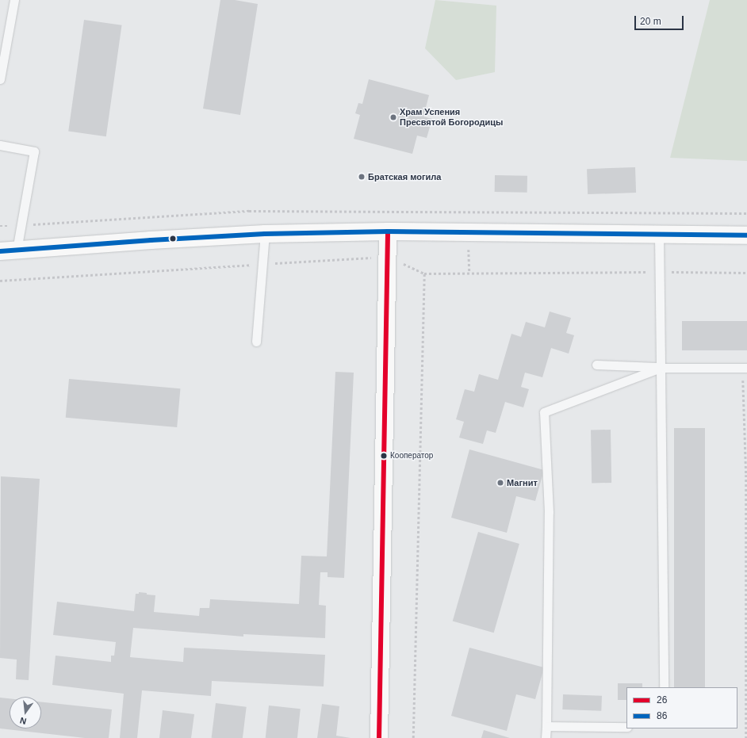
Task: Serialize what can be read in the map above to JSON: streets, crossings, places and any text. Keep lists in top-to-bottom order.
{
  "places": [
    "Храм Успения Пресвятой Богородицы",
    "Братская могила",
    "Кооператор",
    "Магнит"
  ],
  "lines": ["transit line 26", "transit line 86"],
  "legend": ["26", "86"],
  "scale_bar": "20 m",
  "north": "bottom"
}
